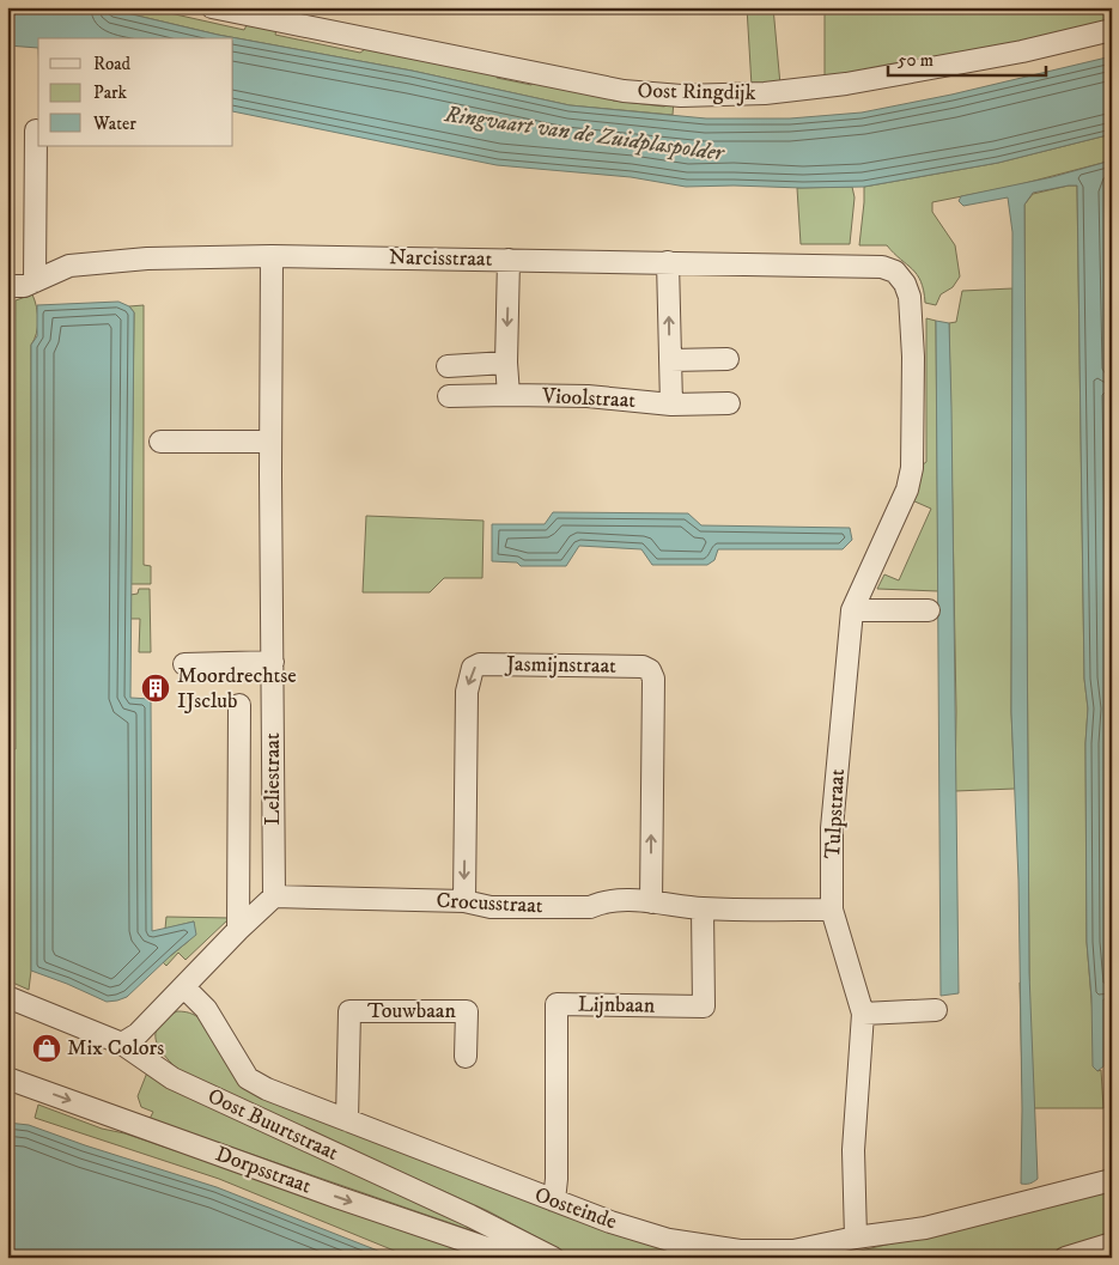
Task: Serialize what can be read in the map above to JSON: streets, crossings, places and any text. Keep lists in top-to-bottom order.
{
  "streets": {
    "street": [
      "Oost Ringdijk",
      "Narcisstraat",
      "Vioolstraat",
      "Jasmijnstraat",
      "Leliestraat",
      "Tulpstraat",
      "Crocusstraat",
      "Lijnbaan",
      "Touwbaan",
      "Oost Buurtstraat",
      "Dorpsstraat",
      "Oosteinde"
    ]
  },
  "crossings": [
    ["Narcisstraat", "Leliestraat"],
    ["Narcisstraat", "Tulpstraat"],
    ["Jasmijnstraat", "Crocusstraat"],
    ["Leliestraat", "Crocusstraat"],
    ["Tulpstraat", "Crocusstraat"],
    ["Tulpstraat", "Oosteinde"],
    ["Crocusstraat", "Lijnbaan"],
    ["Lijnbaan", "Oosteinde"],
    ["Touwbaan", "Oosteinde"]
  ],
  "one_way": ["Dorpsstraat"],
  "water": ["Ringvaart van de Zuidplaspolder"],
  "places": {
    "building": ["Moordrechtse IJsclub"],
    "shop": ["Mix Colors"]
  },
  "legend": ["Road", "Park", "Water"],
  "scale_bar": "50 m"
}
